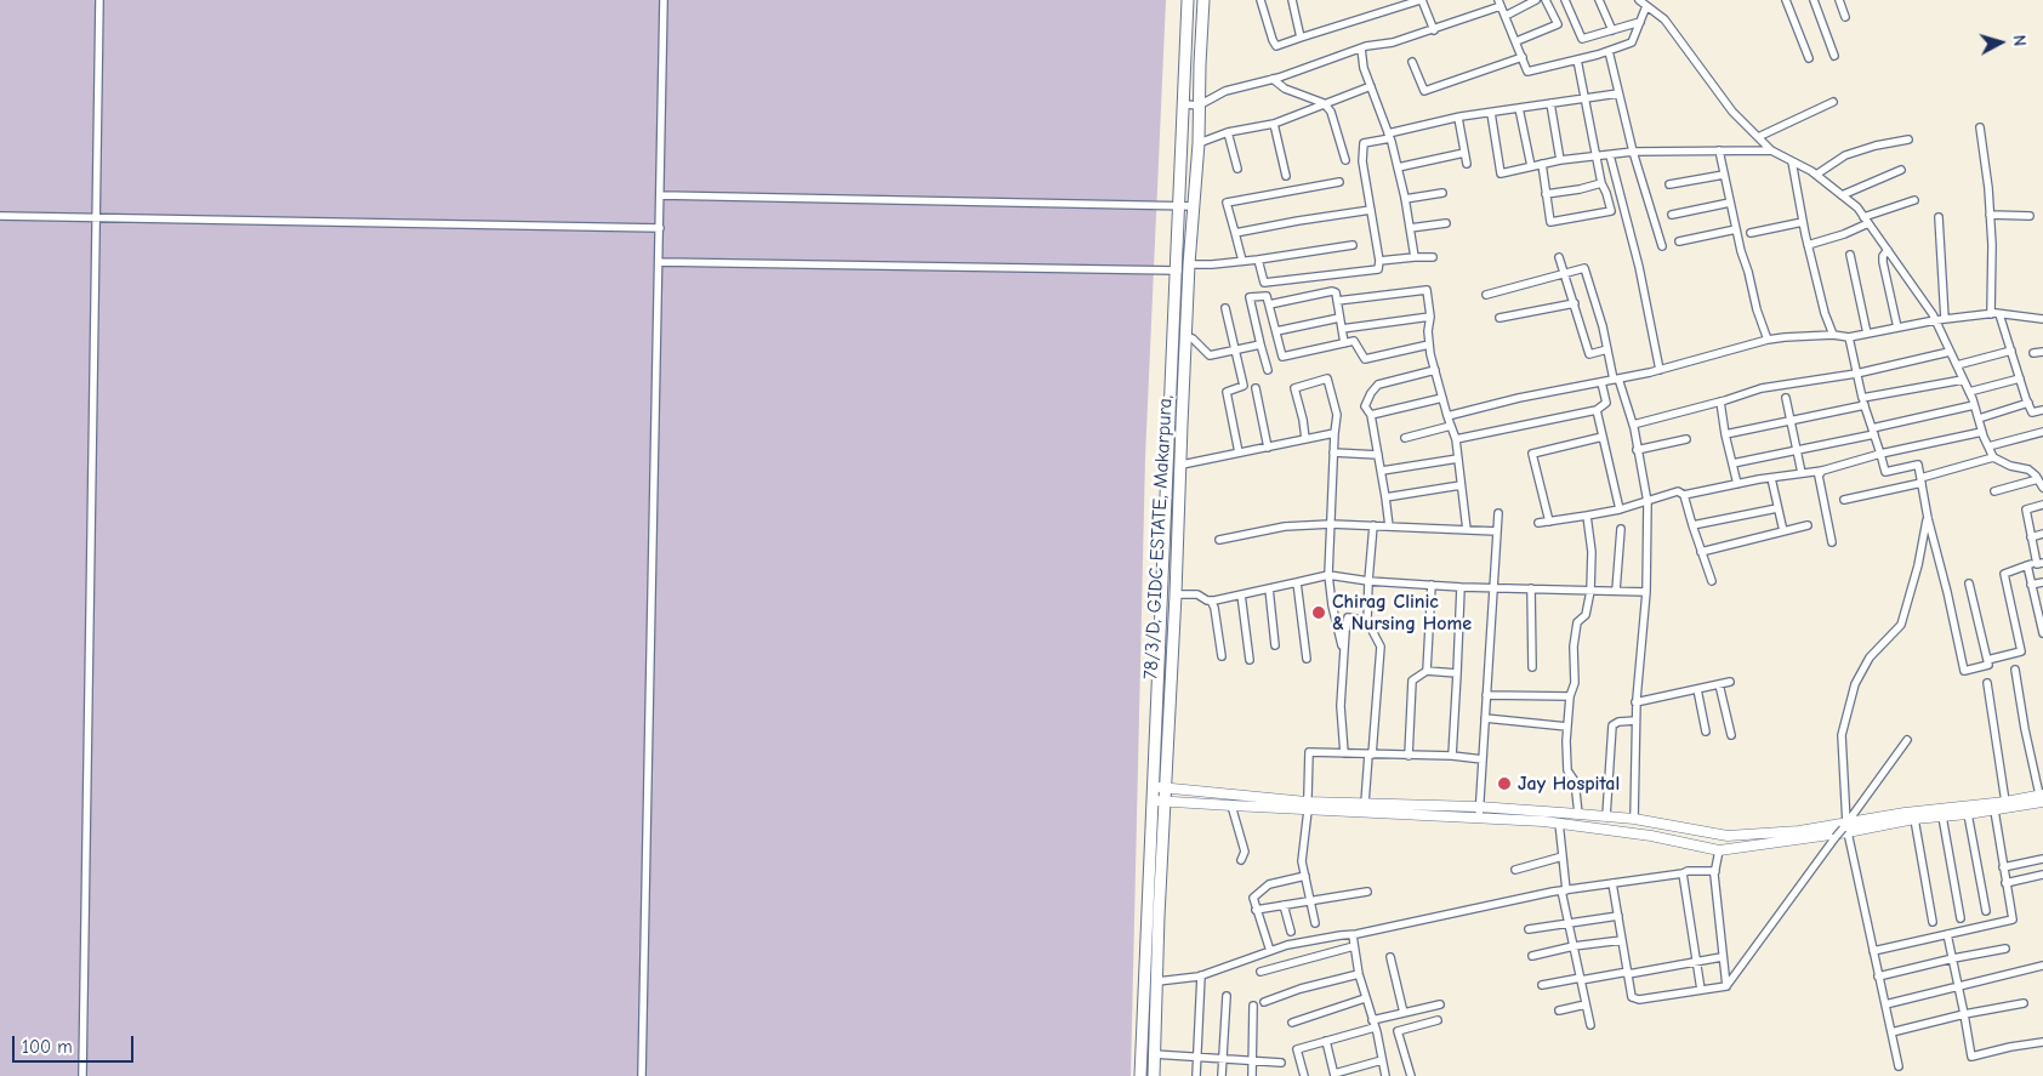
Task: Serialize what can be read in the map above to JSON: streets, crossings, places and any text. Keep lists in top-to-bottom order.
{
  "streets": {
    "main road": ["78/3/D, GIDC ESTATE, Makarpura,"]
  },
  "places": ["Chirag Clinic & Nursing Home", "Jay Hospital"],
  "scale_bar": "100 m",
  "north": "right"
}
